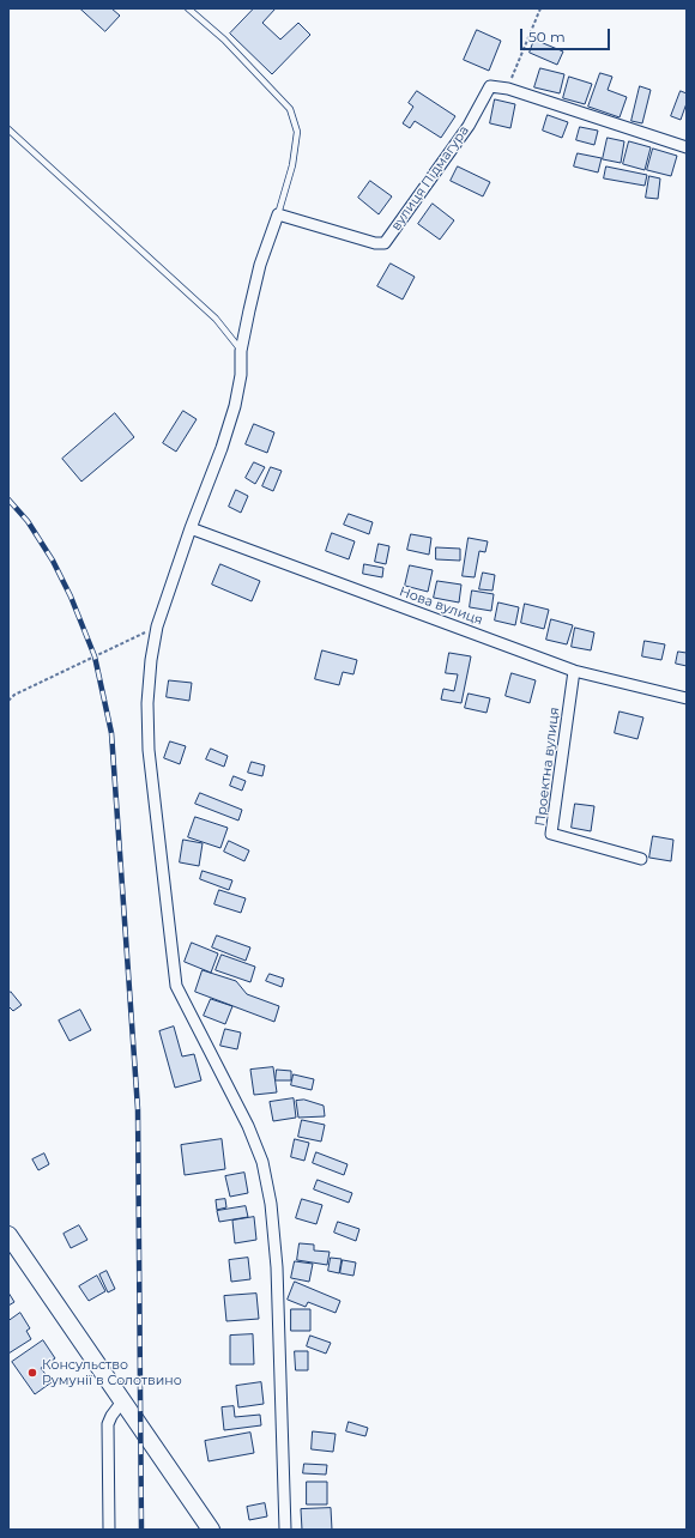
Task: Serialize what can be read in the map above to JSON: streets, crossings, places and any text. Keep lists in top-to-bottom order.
{
  "streets": {
    "street": ["вулиця Підмагура", "Нова вулиця", "Проектна вулиця"]
  },
  "crossings": [
    ["Нова вулиця", "Проектна вулиця"]
  ],
  "places": ["Консульство Румунії в Солотвино"],
  "scale_bar": "50 m"
}
